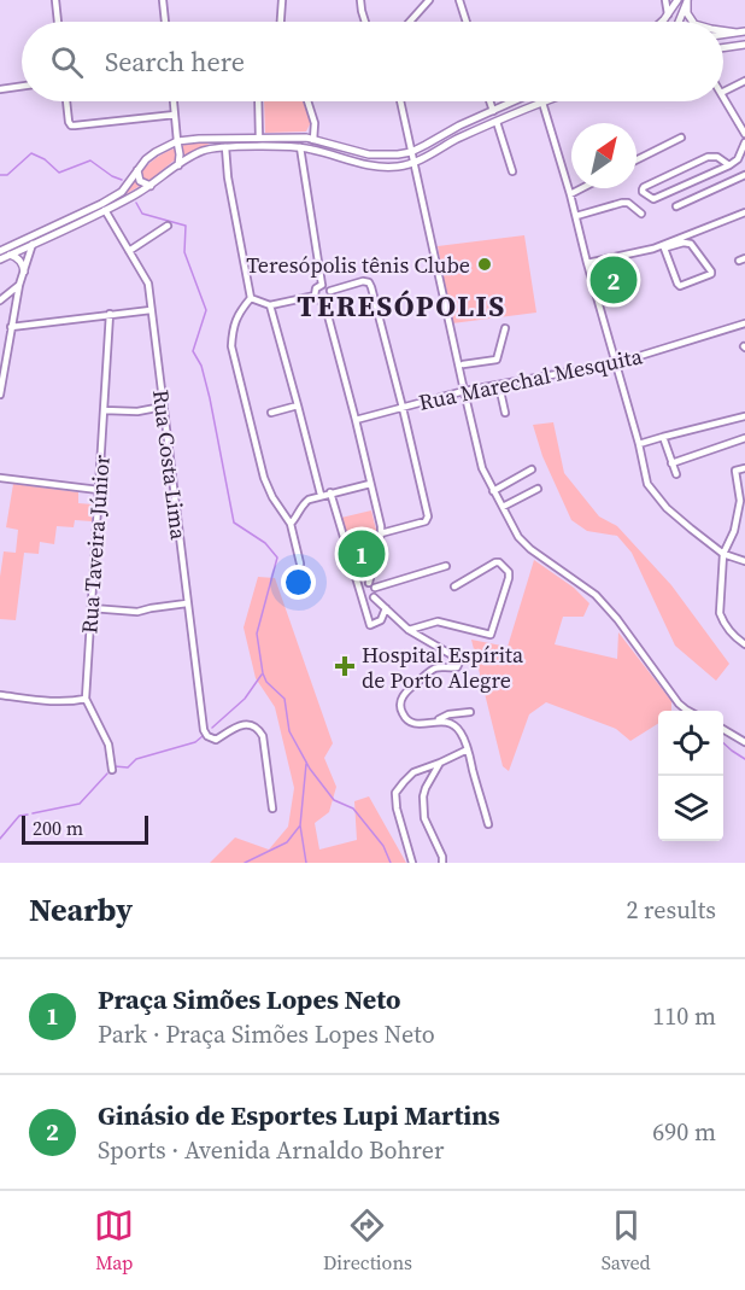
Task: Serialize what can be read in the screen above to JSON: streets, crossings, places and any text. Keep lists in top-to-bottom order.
{
  "streets": {
    "street": ["Rua Marechal Mesquita", "Rua Costa Lima", "Rua Taveira Júnior"]
  },
  "districts": ["TERESÓPOLIS"],
  "places": {
    "other": ["Teresópolis tênis Clube"],
    "health": ["Hospital Espírita de Porto Alegre"]
  },
  "scale_bar": "200 m",
  "north": "top right",
  "page": {
    "search": "Search here",
    "pins": ["2", "1"],
    "scale": "200 m",
    "heading": ["Nearby", "2 results"],
    "list": [
      {
        "mark": "1",
        "name": "Praça Simões Lopes Neto",
        "note": "Park · Praça Simões Lopes Neto",
        "value": "110 m"
      },
      {
        "mark": "2",
        "name": "Ginásio de Esportes Lupi Martins",
        "note": "Sports · Avenida Arnaldo Bohrer",
        "value": "690 m"
      }
    ],
    "nav": ["Map", "Directions", "Saved"]
  }
}
